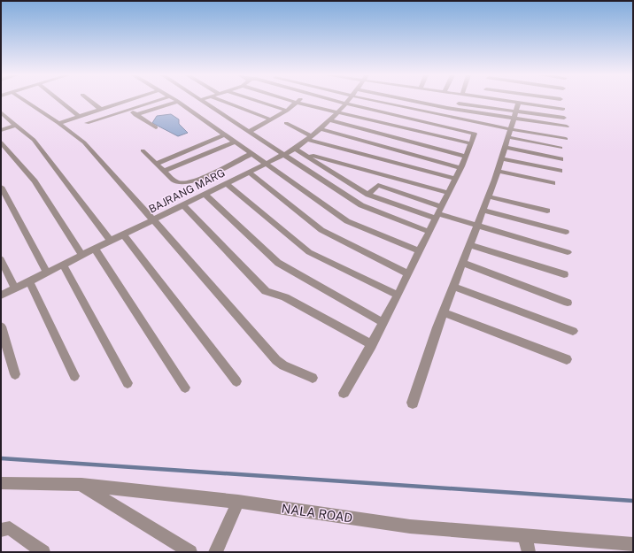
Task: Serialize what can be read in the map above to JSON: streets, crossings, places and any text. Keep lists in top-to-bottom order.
{
  "streets": {
    "street": ["BAJRANG MARG", "NALA ROAD"]
  }
}
